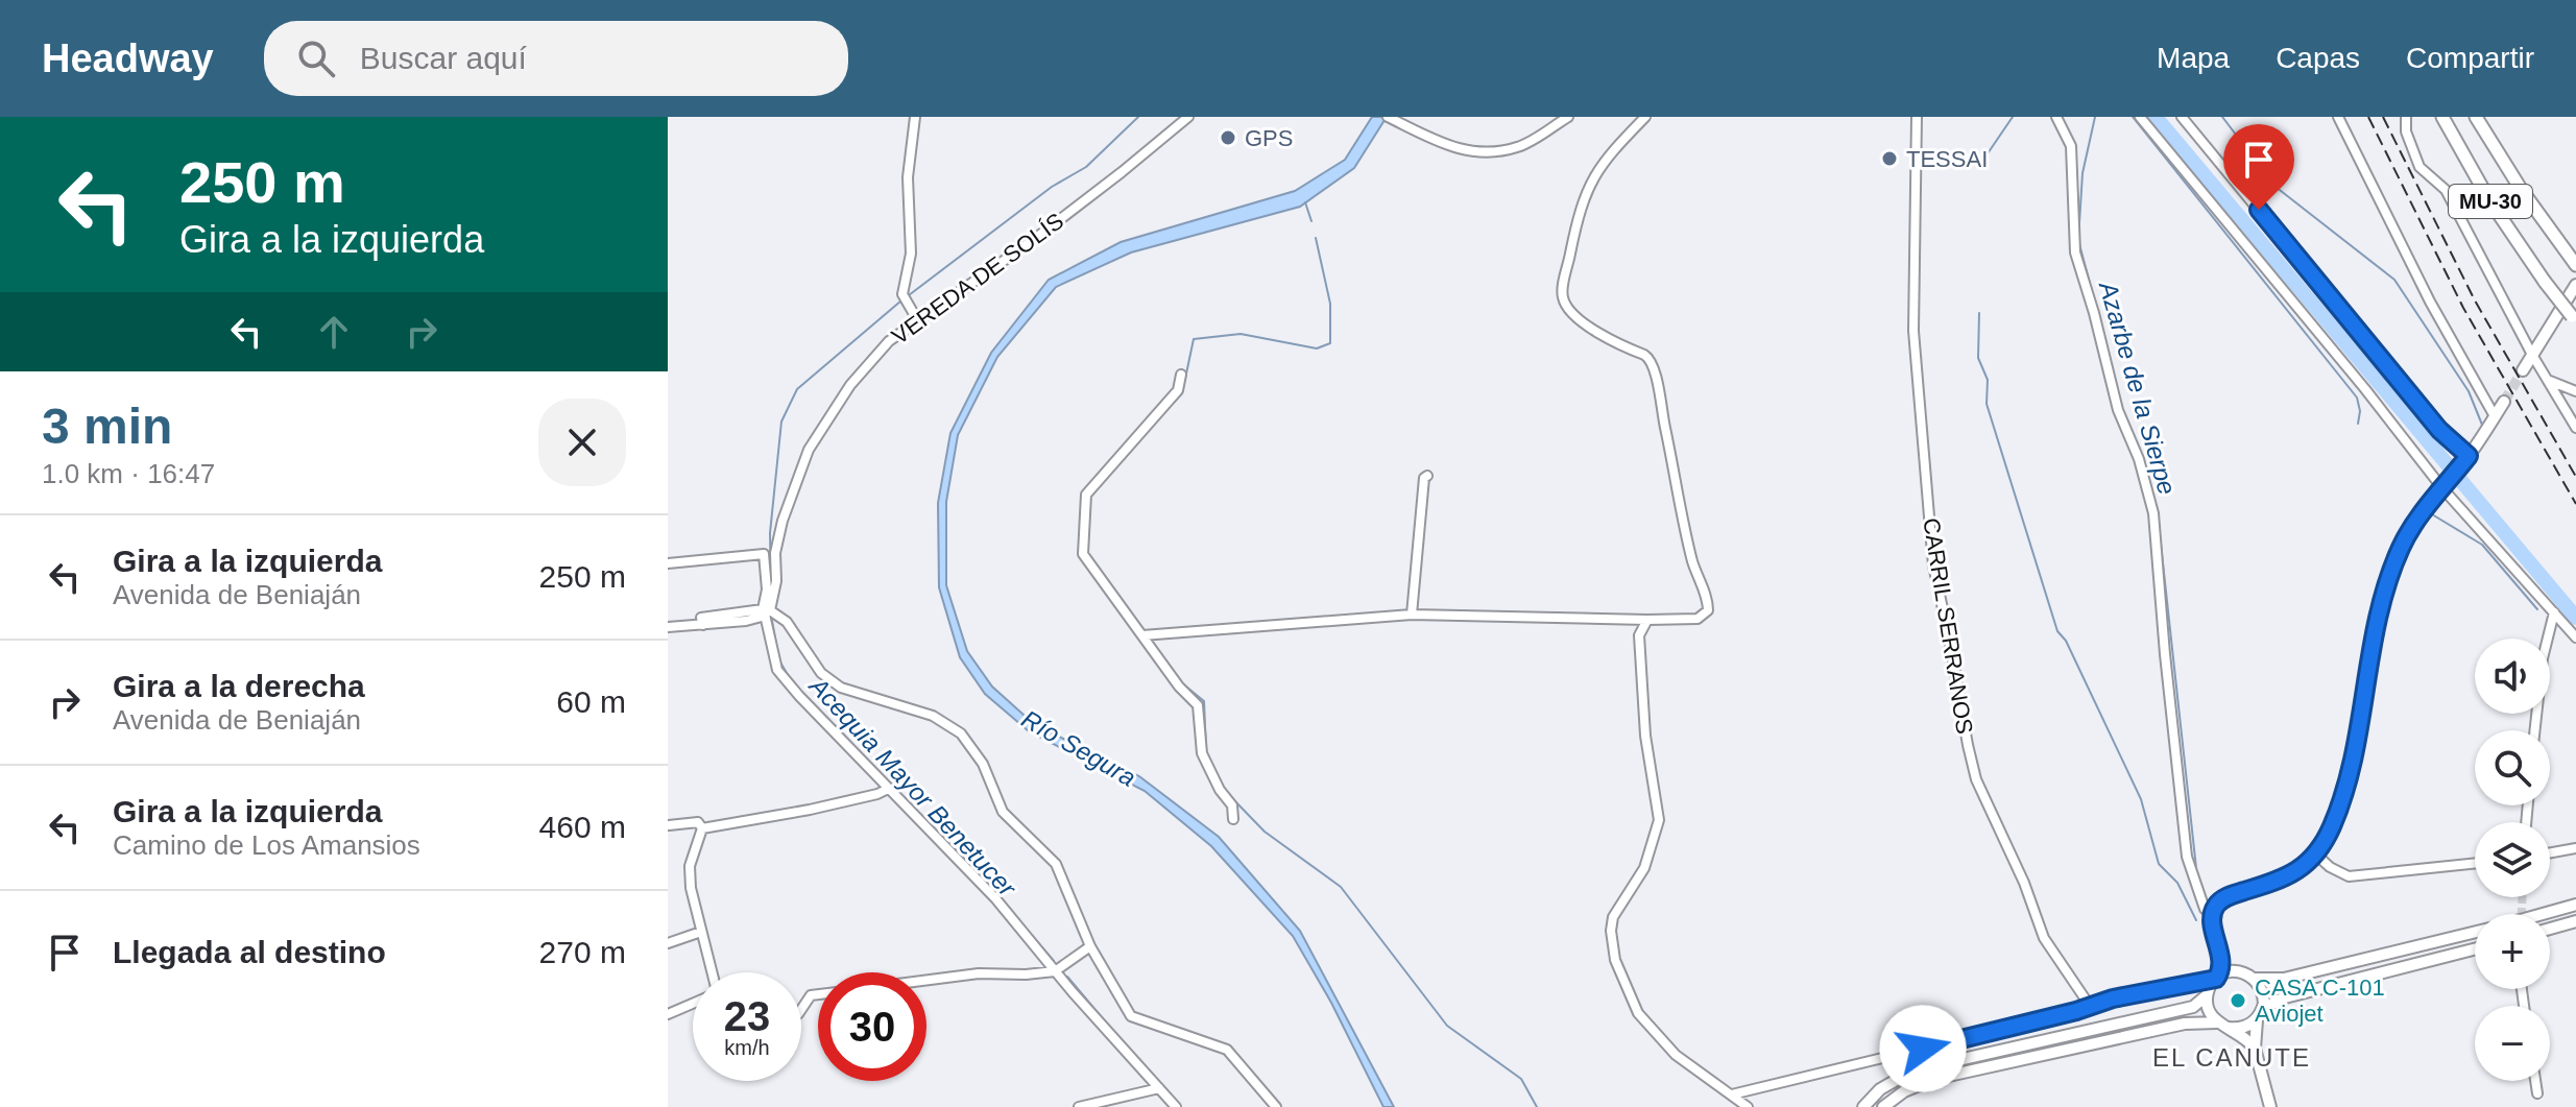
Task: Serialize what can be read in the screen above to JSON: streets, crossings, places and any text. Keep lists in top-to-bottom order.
{
  "streets": {
    "highway": ["MU-30"],
    "street": ["VEREDA DE SOLÍS", "CARRIL SERRANOS"]
  },
  "districts": ["EL CANUTE"],
  "water": ["Azarbe de la Sierpe", "Río Segura", "Acequia Mayor Benetucer"],
  "places": ["GPS", "TESSAI", "CASA C-101 Aviojet"],
  "page": {
    "header": "Headway",
    "search": "Buscar aquí",
    "nav": ["Mapa", "Capas", "Compartir"],
    "turn": ["250 m", "Gira a la izquierda"],
    "heading": ["3 min", "1.0 km · 16:47"],
    "list": [
      {
        "name": "Gira a la izquierda",
        "note": "Avenida de Beniaján",
        "value": "250 m"
      },
      {
        "name": "Gira a la derecha",
        "note": "Avenida de Beniaján",
        "value": "60 m"
      },
      {
        "name": "Gira a la izquierda",
        "note": "Camino de Los Amansios",
        "value": "460 m"
      },
      {
        "name": "Llegada al destino",
        "value": "270 m"
      }
    ],
    "map_buttons": ["+", "−"],
    "speed": "23 km/h",
    "limit": "30"
  }
}
